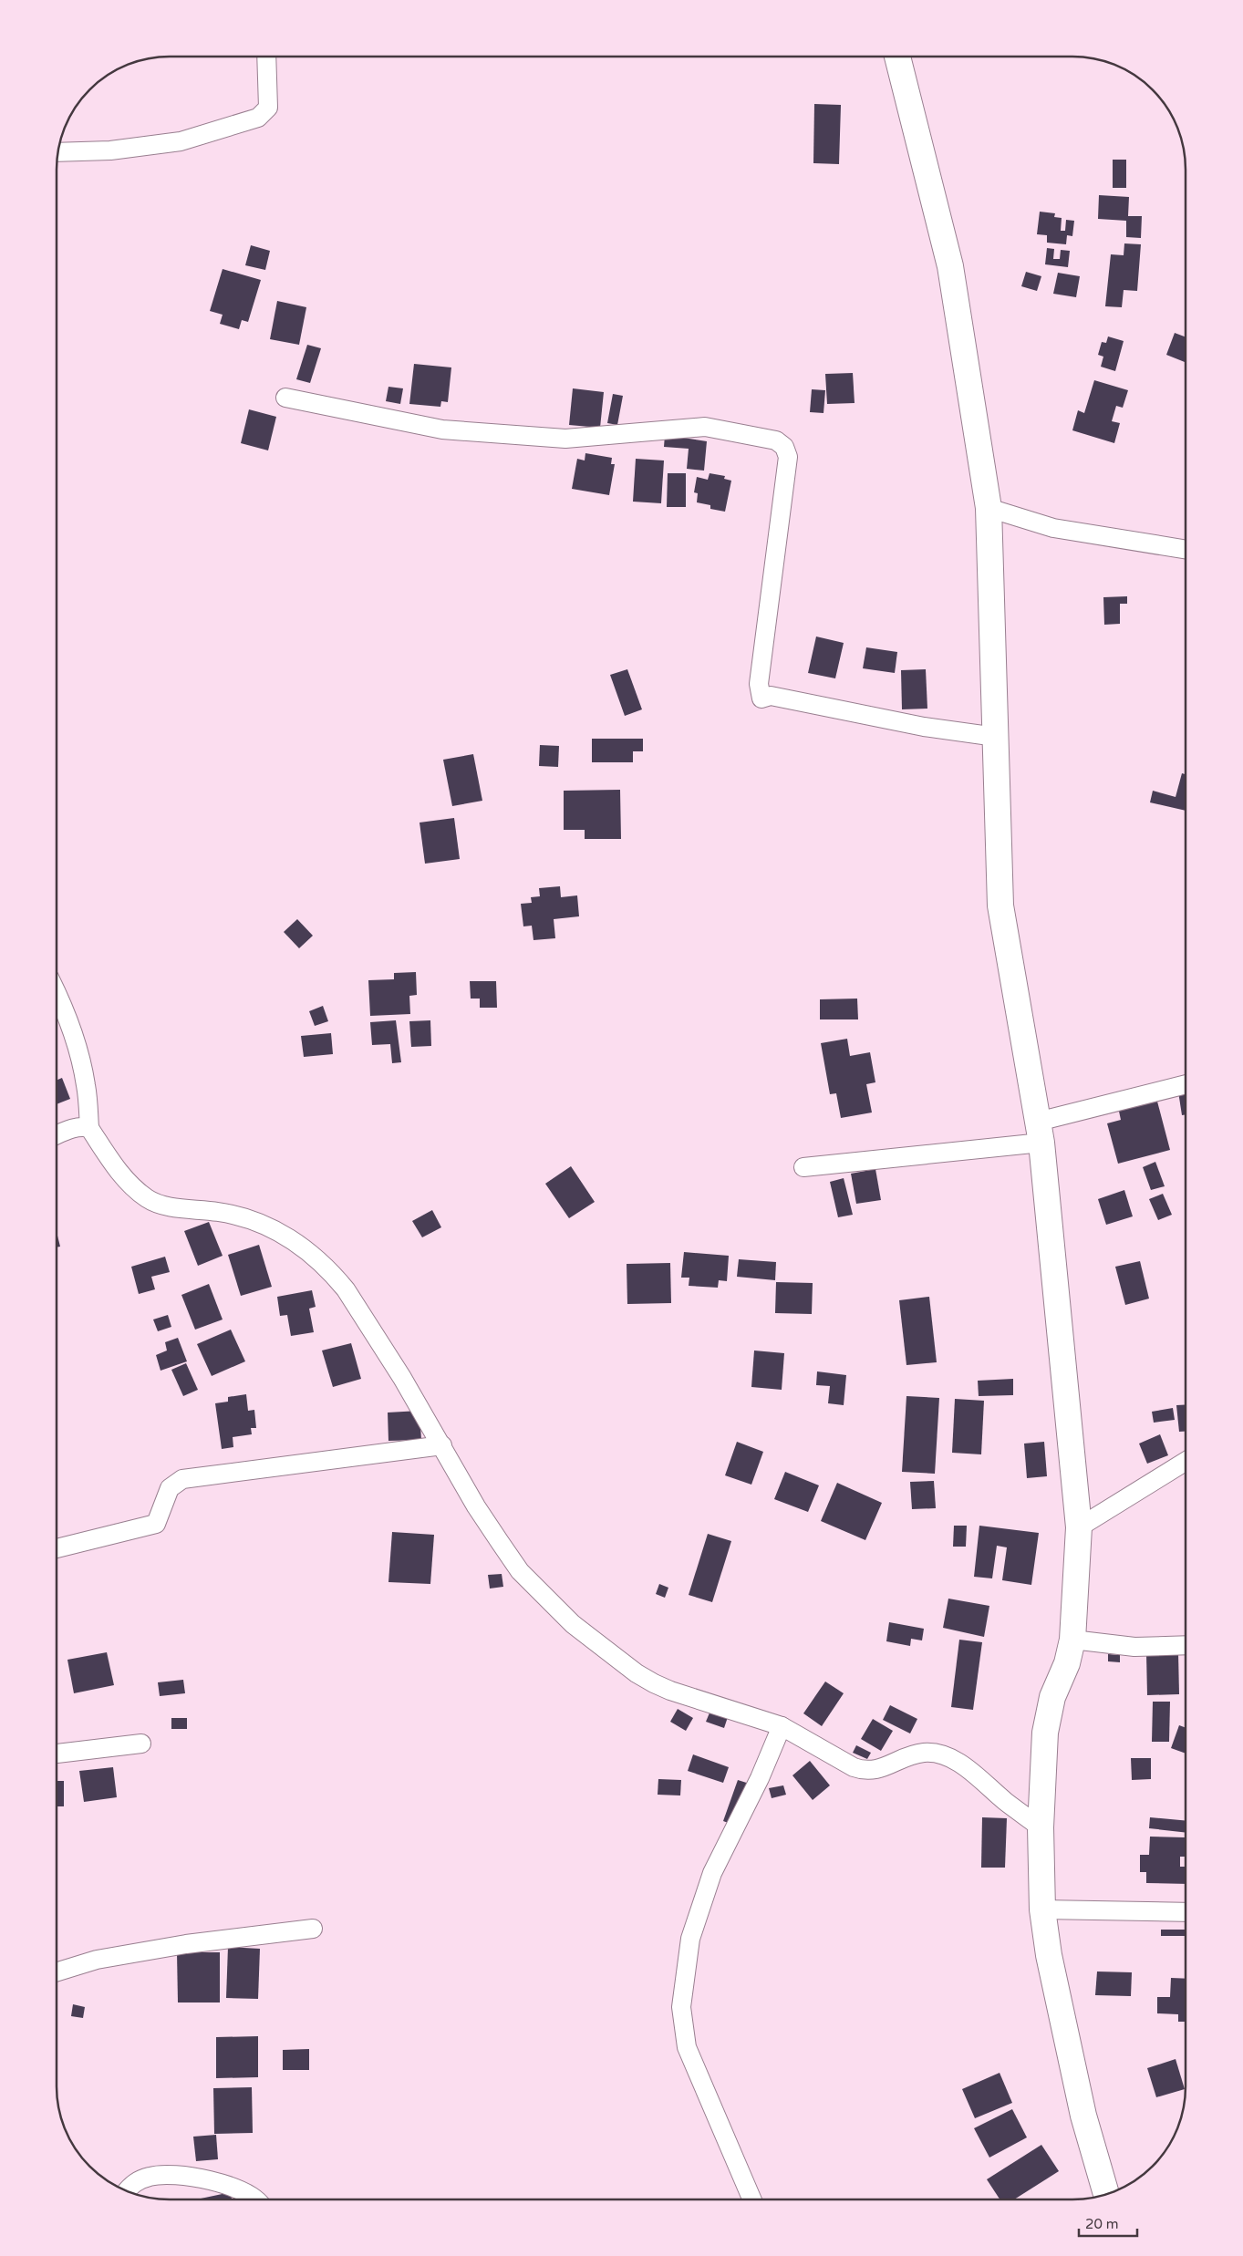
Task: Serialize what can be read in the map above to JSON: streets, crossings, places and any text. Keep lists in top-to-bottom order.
{
  "scale_bar": "20 m"
}
